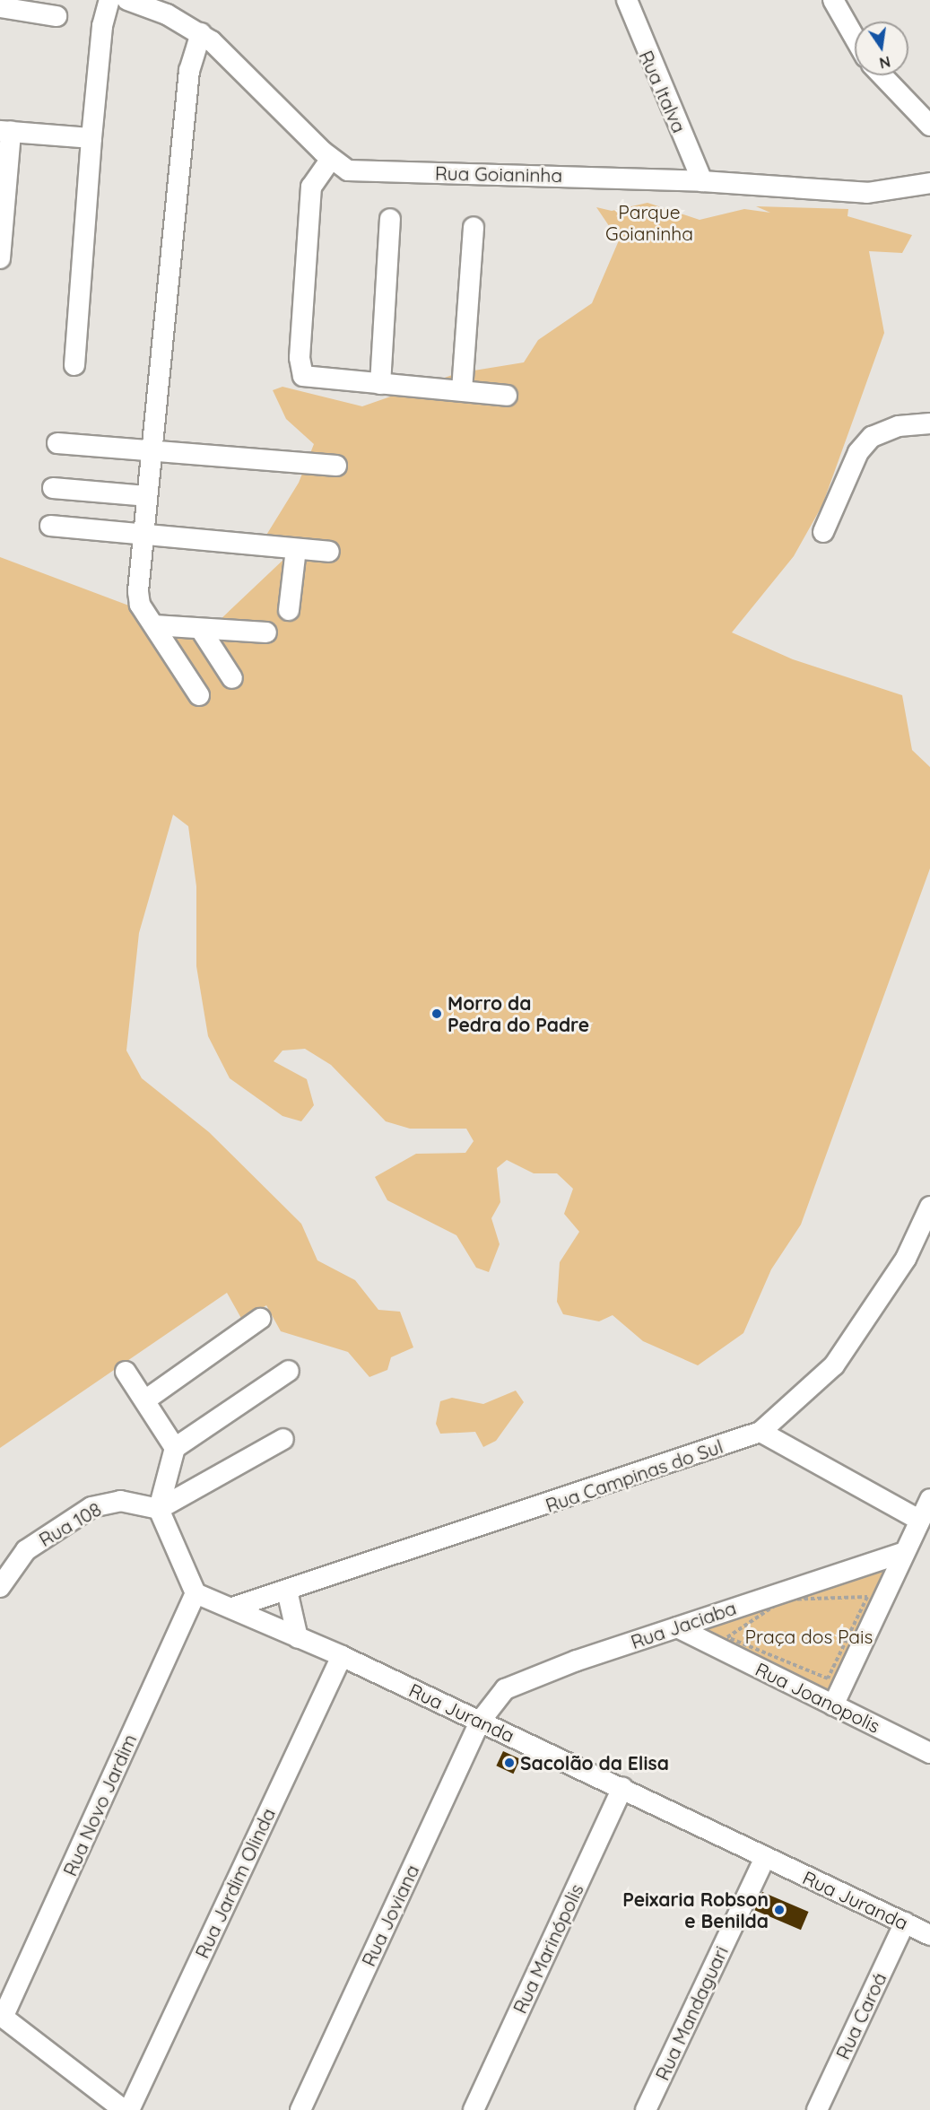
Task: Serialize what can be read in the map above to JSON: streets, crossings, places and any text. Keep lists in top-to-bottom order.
{
  "streets": {
    "street": [
      "Rua Italva",
      "Rua Goianinha",
      "Rua Campinas do Sul",
      "Rua 108",
      "Rua Jaciaba",
      "Rua Joanopolis",
      "Rua Juranda",
      "Rua Novo Jardim",
      "Rua Jardim Olinda",
      "Rua Joviana",
      "Rua Marinópolis",
      "Rua Mandaguari",
      "Rua Caroá"
    ]
  },
  "crossings": [
    ["Rua Italva", "Rua Goianinha"],
    ["Rua Campinas do Sul", "Rua Juranda"],
    ["Rua Jaciaba", "Rua Joanopolis"],
    ["Rua Jaciaba", "Rua Juranda"],
    ["Rua Jaciaba", "Rua Joviana"],
    ["Rua Juranda", "Rua Novo Jardim"],
    ["Rua Juranda", "Rua Jardim Olinda"],
    ["Rua Juranda", "Rua Joviana"],
    ["Rua Juranda", "Rua Marinópolis"],
    ["Rua Juranda", "Rua Mandaguari"],
    ["Rua Juranda", "Rua Caroá"]
  ],
  "parks": ["Parque Goianinha", "Praça dos Pais"],
  "places": ["Morro da Pedra do Padre", "Sacolão da Elisa", "Peixaria Robson e Benilda"],
  "north": "bottom"
}
